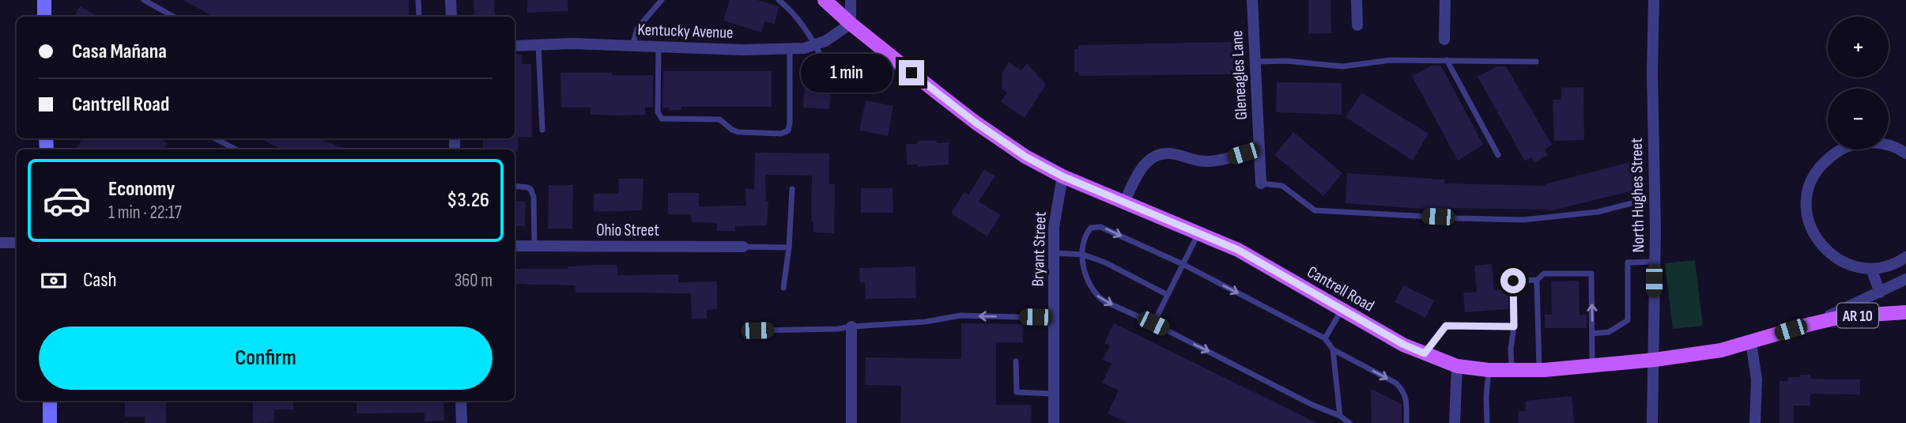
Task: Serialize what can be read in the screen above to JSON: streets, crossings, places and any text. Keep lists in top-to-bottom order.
{
  "streets": {
    "main road": ["Cantrell Road", "AR 10"],
    "street": [
      "Kentucky Avenue",
      "Gleneagles Lane",
      "North Hughes Street",
      "Ohio Street",
      "Bryant Street"
    ]
  },
  "crossings": [
    ["Kentucky Avenue", "Cantrell Road"],
    ["North Hughes Street", "Cantrell Road"],
    ["Bryant Street", "Cantrell Road"]
  ],
  "page": {
    "map_buttons": ["+", "−"],
    "banner": ["Casa Mañana", "Cantrell Road"],
    "bubble": "1 min",
    "list": [
      {
        "name": "Economy",
        "note": "1 min · 22:17",
        "value": "$3.26"
      }
    ],
    "pay": ["Cash", "360 m"],
    "buttons": "Confirm"
  }
}
